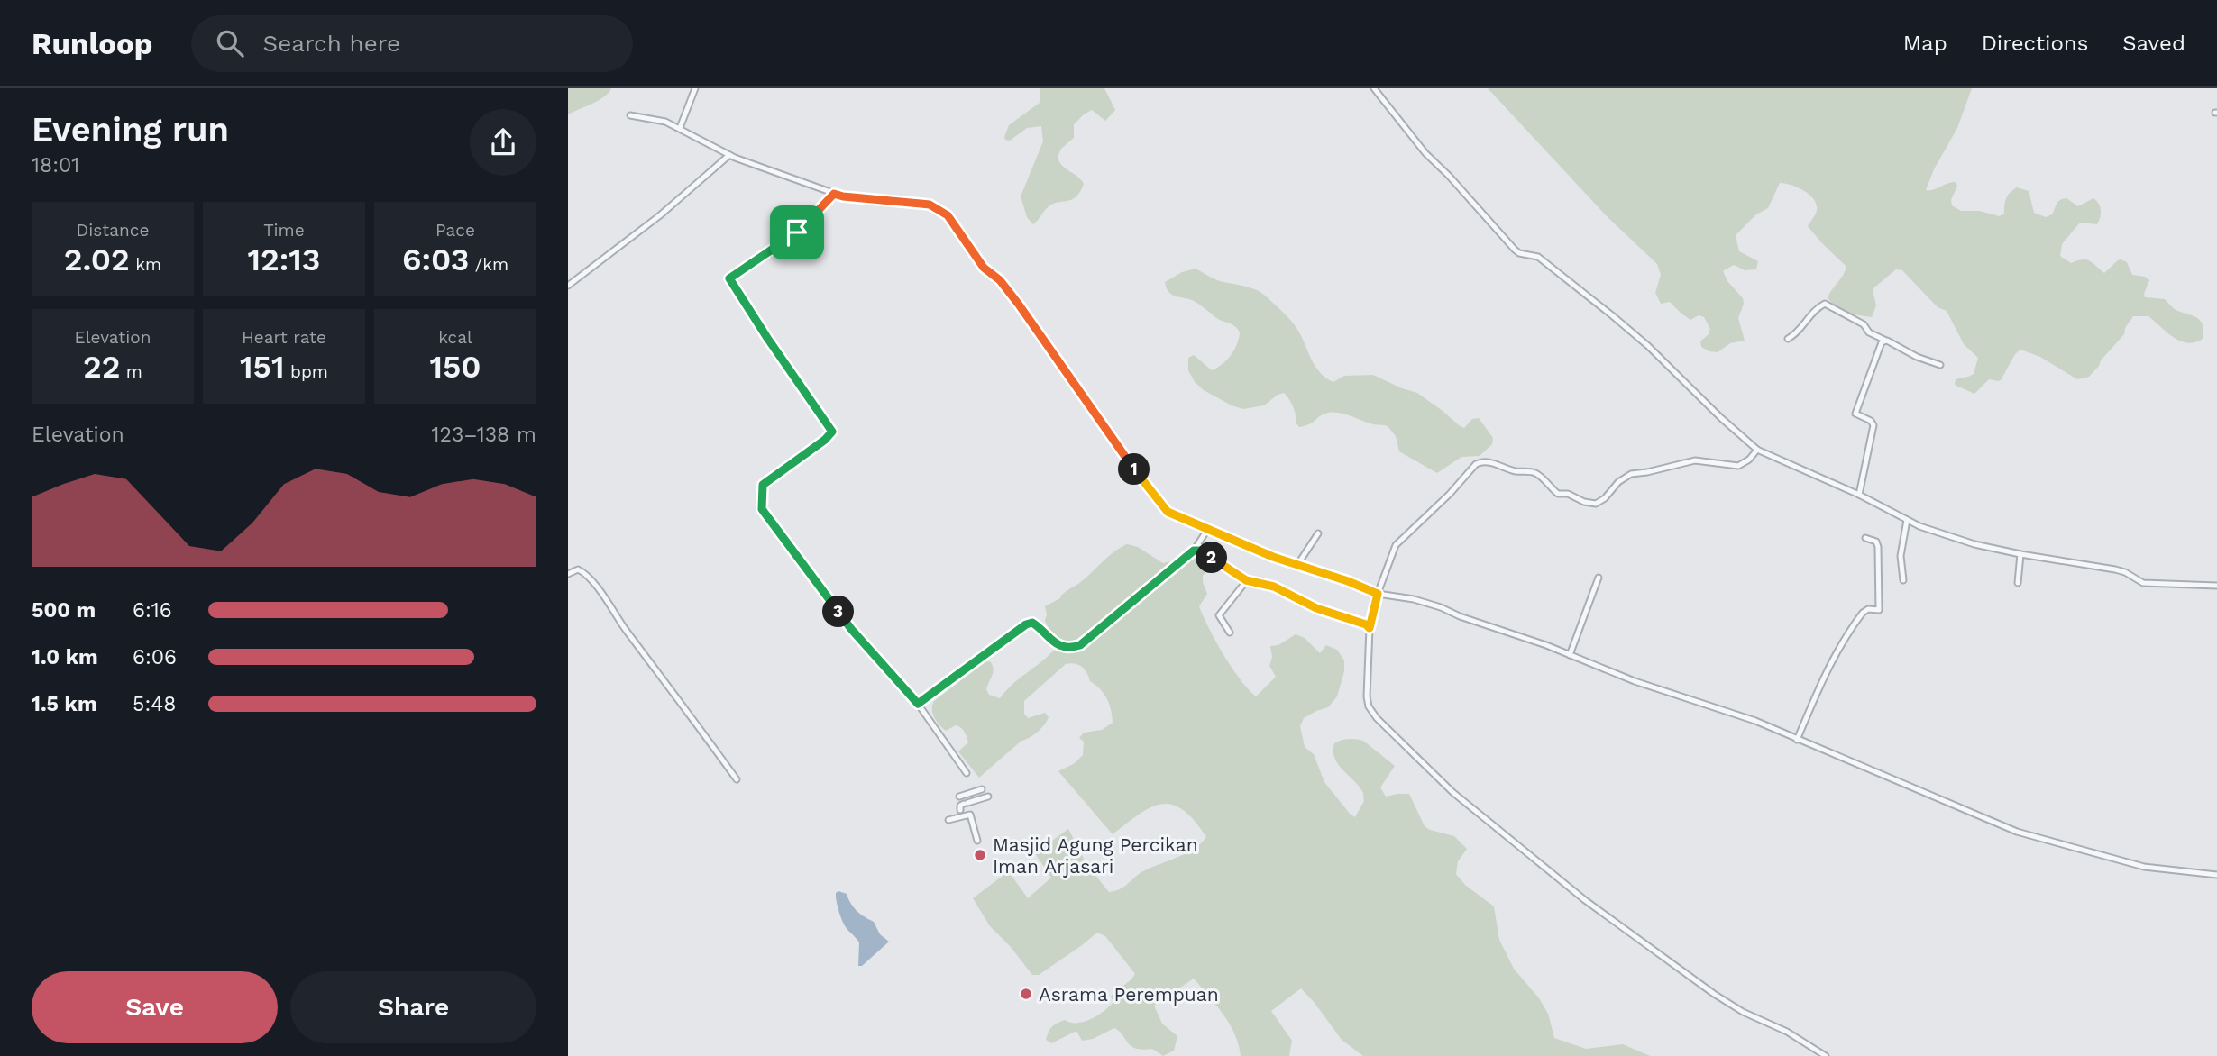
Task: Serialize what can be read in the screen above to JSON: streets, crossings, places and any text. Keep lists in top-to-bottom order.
{
  "places": ["Masjid Agung Percikan Iman Arjasari", "Asrama Perempuan"],
  "page": {
    "header": "Runloop",
    "search": "Search here",
    "nav": ["Map", "Directions", "Saved"],
    "heading": ["Evening run", "18:01"],
    "stats": [
      ["Distance", "2.02 km"],
      ["Time", "12:13"],
      ["Pace", "6:03 /km"],
      ["Elevation", "22 m"],
      ["Heart rate", "151 bpm"],
      ["kcal", "150"]
    ],
    "chart": ["Elevation", "123–138 m"],
    "pins": ["1", "2", "3"],
    "list": [
      {
        "name": "500 m",
        "note": "6:16"
      },
      {
        "name": "1.0 km",
        "note": "6:06"
      },
      {
        "name": "1.5 km",
        "note": "5:48"
      }
    ],
    "buttons": ["Save", "Share"]
  }
}
